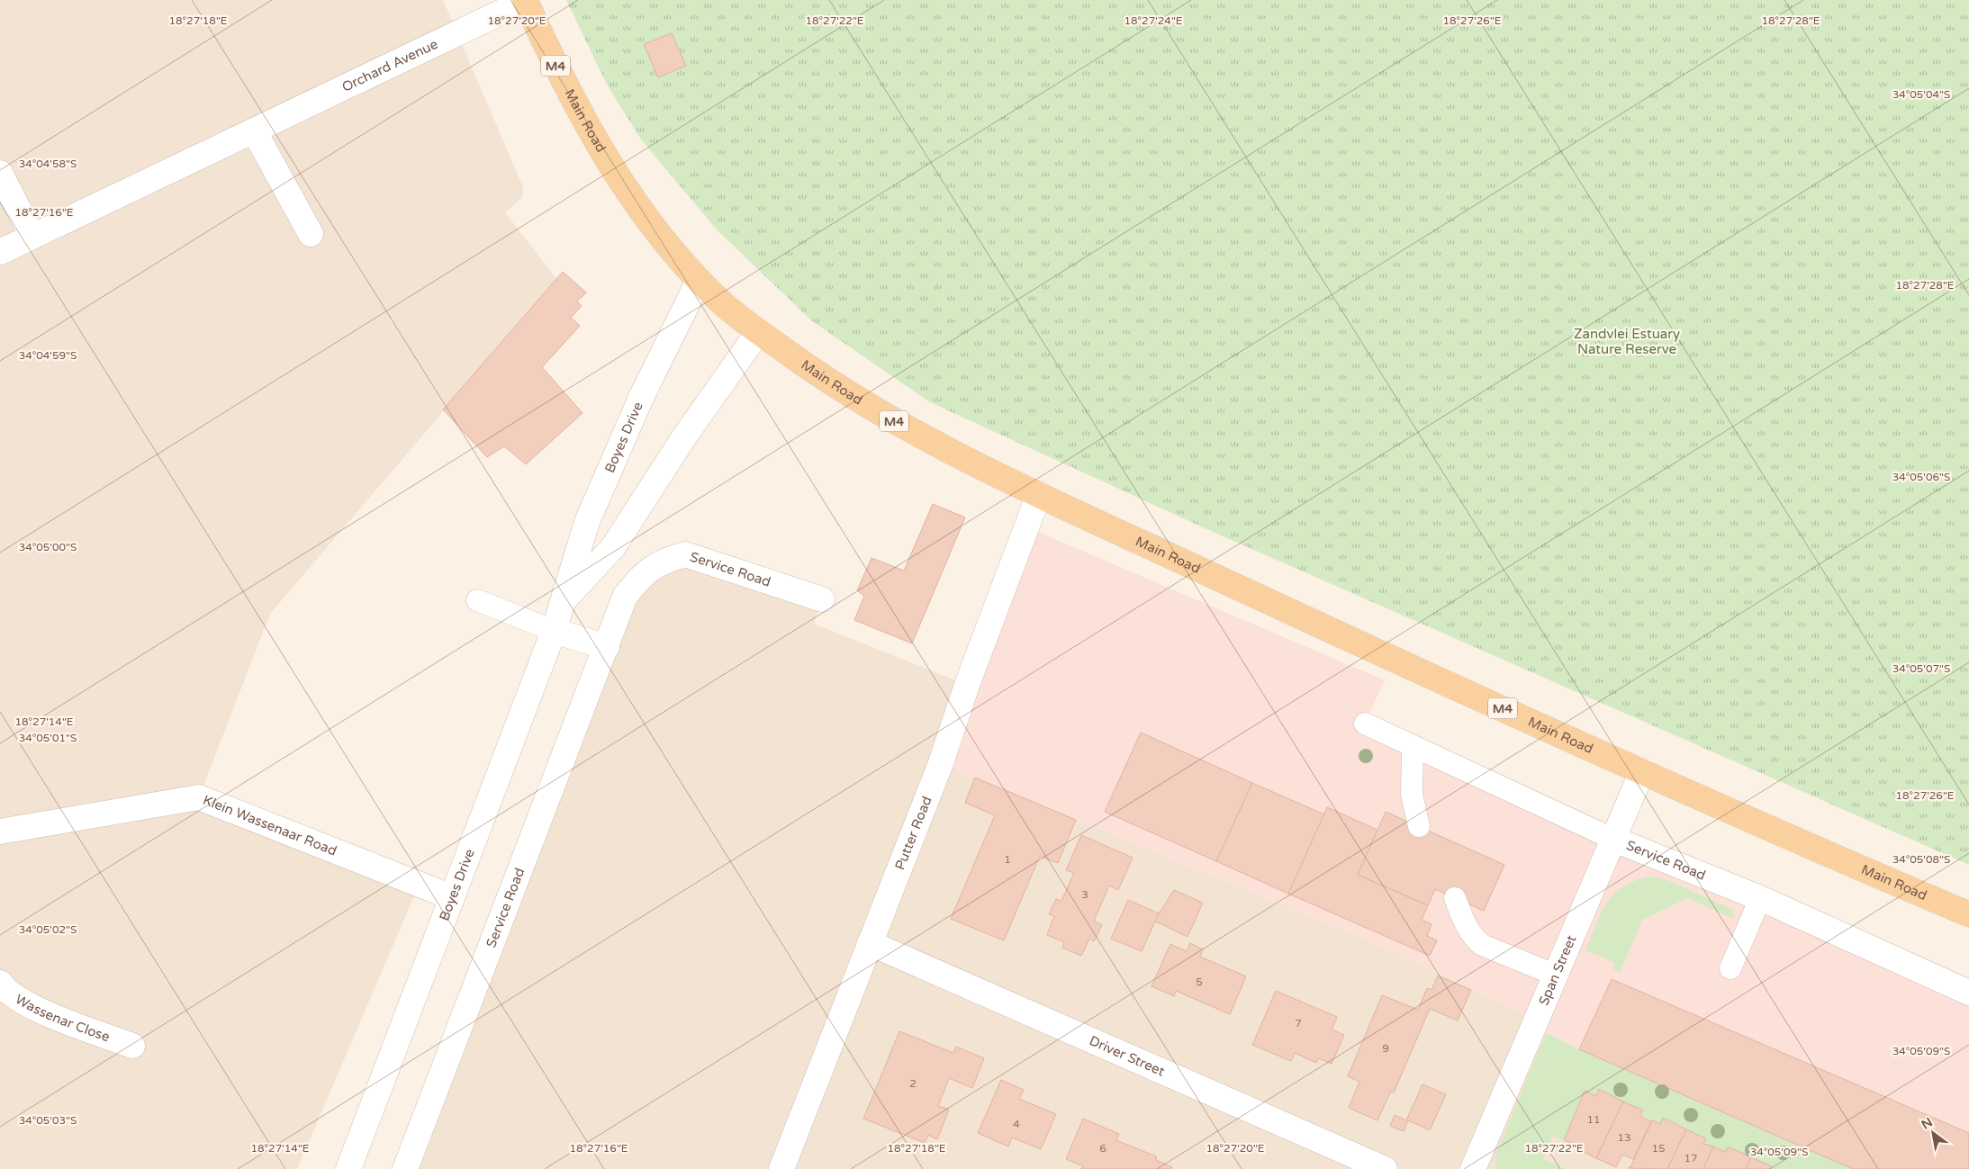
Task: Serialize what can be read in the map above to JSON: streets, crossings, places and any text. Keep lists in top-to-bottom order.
{
  "streets": {
    "main road": ["M4", "Main Road"],
    "street": [
      "Orchard Avenue",
      "Boyes Drive",
      "Service Road",
      "Klein Wassenaar Road",
      "Putter Road",
      "Span Street",
      "Wassenar Close",
      "Driver Street"
    ]
  },
  "crossings": [
    ["Orchard Avenue", "Main Road"],
    ["Main Road", "Boyes Drive"],
    ["Main Road", "Putter Road"],
    ["Main Road", "Span Street"],
    ["Boyes Drive", "Klein Wassenaar Road"],
    ["Service Road", "Span Street"],
    ["Putter Road", "Driver Street"]
  ],
  "parks": ["Zandvlei Estuary Nature Reserve"],
  "house_numbers": [
    "1",
    "3",
    "5",
    "7",
    "9",
    "2",
    "11",
    "4",
    "13",
    "6",
    "15",
    "17"
  ],
  "north": "top left",
  "coordinates": [
    "18°27'22\"E",
    "18°27'26\"E",
    "18°27'18\"E",
    "18°27'20\"E",
    "18°27'24\"E",
    "18°27'28\"E",
    "34°05'04\"S",
    "34°04'58\"S",
    "18°27'16\"E",
    "34°04'59\"S",
    "34°05'06\"S",
    "34°05'00\"S",
    "34°05'07\"S",
    "18°27'14\"E",
    "34°05'01\"S",
    "34°05'08\"S",
    "34°05'02\"S",
    "34°05'09\"S",
    "34°05'03\"S"
  ]
}
